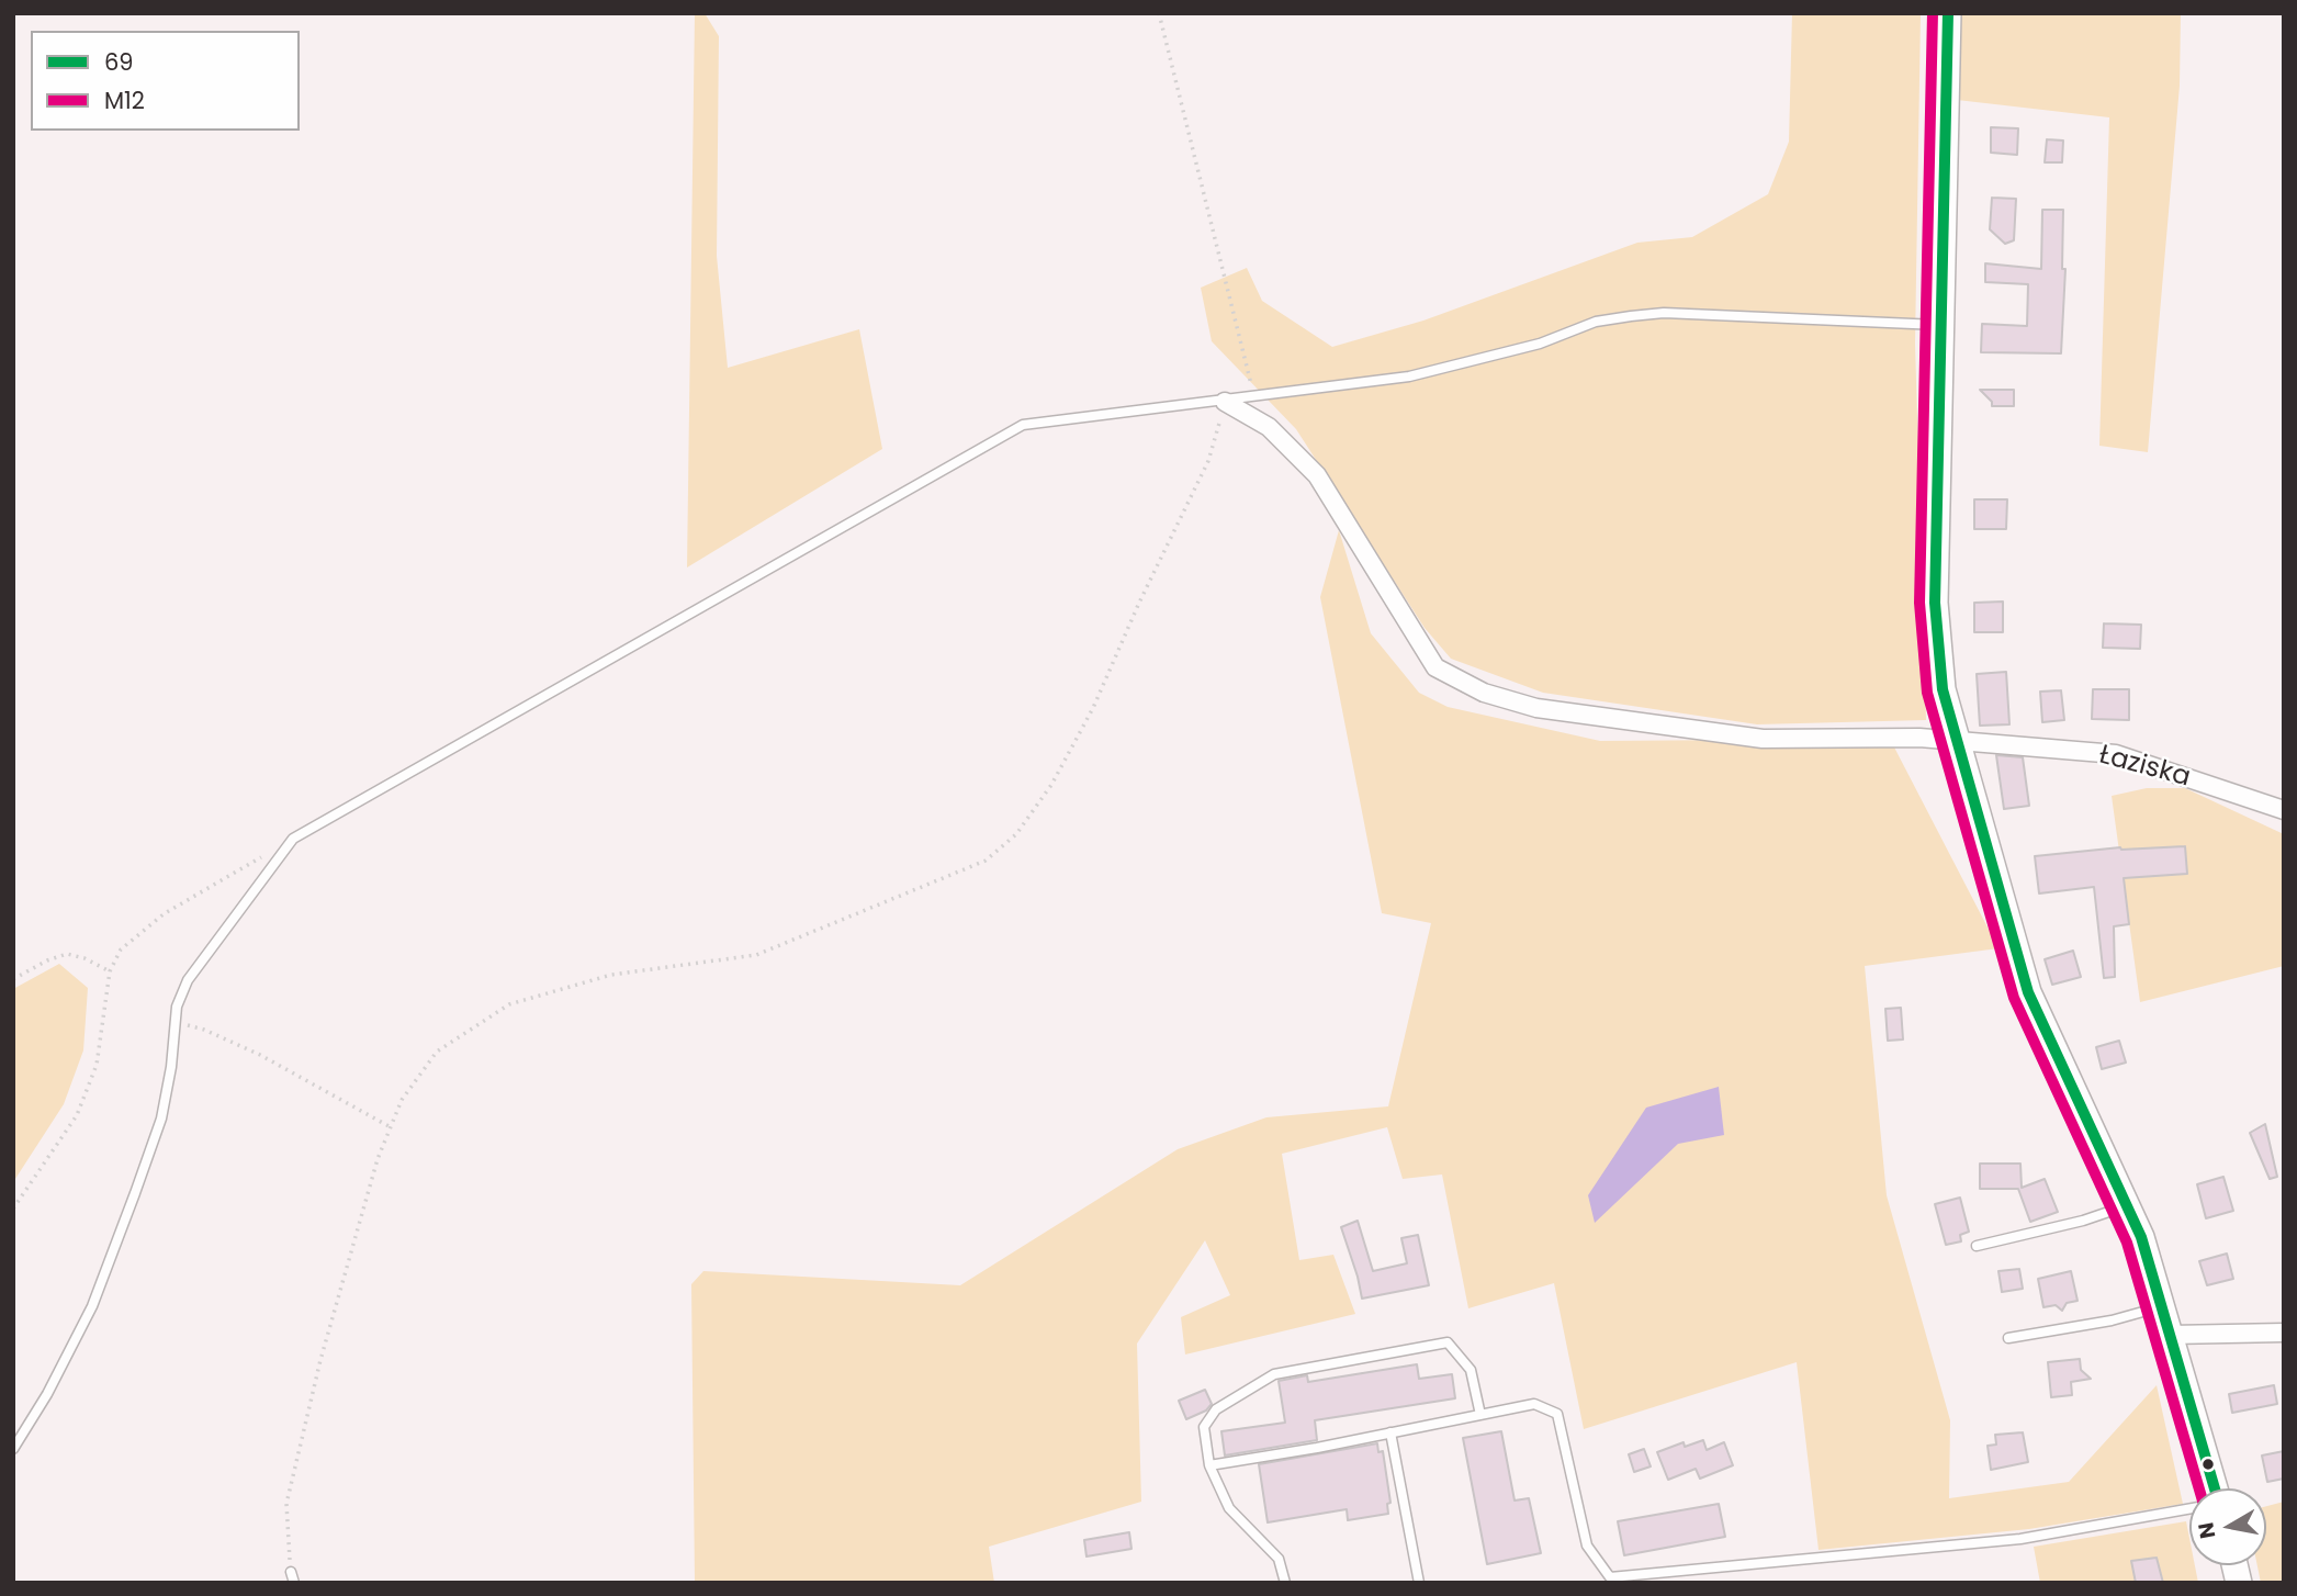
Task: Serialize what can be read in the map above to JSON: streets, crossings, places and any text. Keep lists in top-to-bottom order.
{
  "streets": {
    "street": ["Łaziska"]
  },
  "lines": ["transit line 69", "transit line M12"],
  "legend": ["69", "M12"],
  "north": "left"
}
